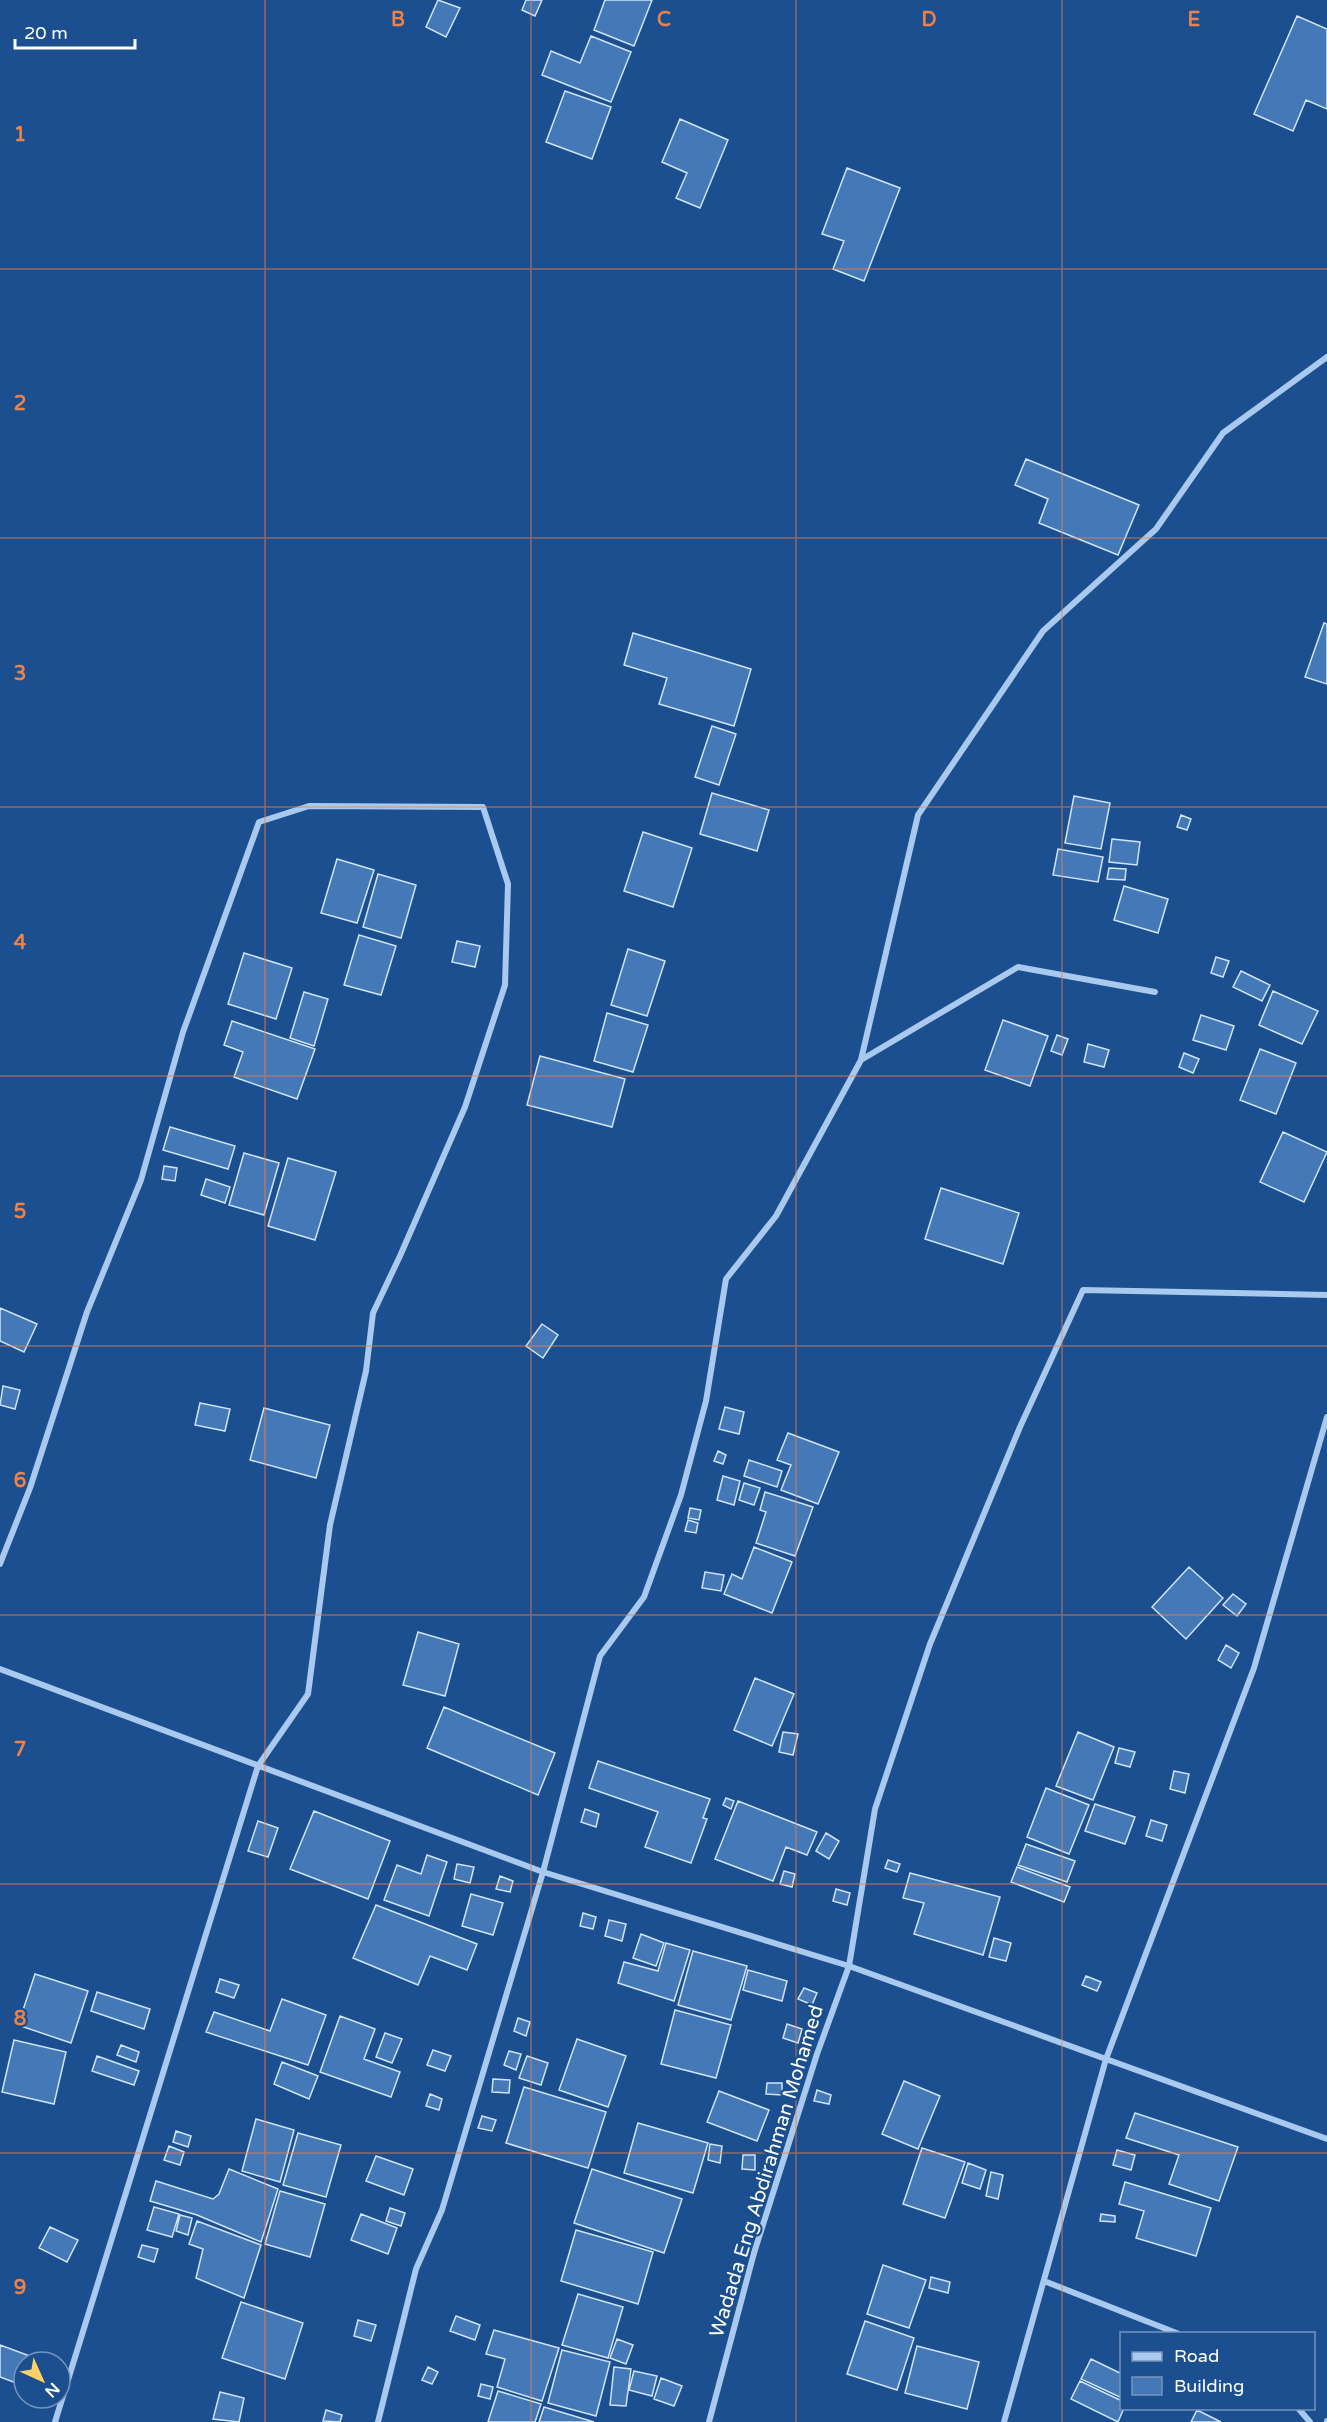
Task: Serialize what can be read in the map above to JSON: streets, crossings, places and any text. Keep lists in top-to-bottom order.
{
  "streets": {
    "street": ["Wadada Eng Abdirahman Mohamed"]
  },
  "legend": ["Road", "Building"],
  "scale_bar": "20 m",
  "north": "bottom right",
  "grid": {
    "columns": [
      "B",
      "C",
      "D",
      "E"
    ],
    "rows": [
      "1",
      "2",
      "3",
      "4",
      "5",
      "6",
      "7",
      "8",
      "9"
    ]
  }
}
